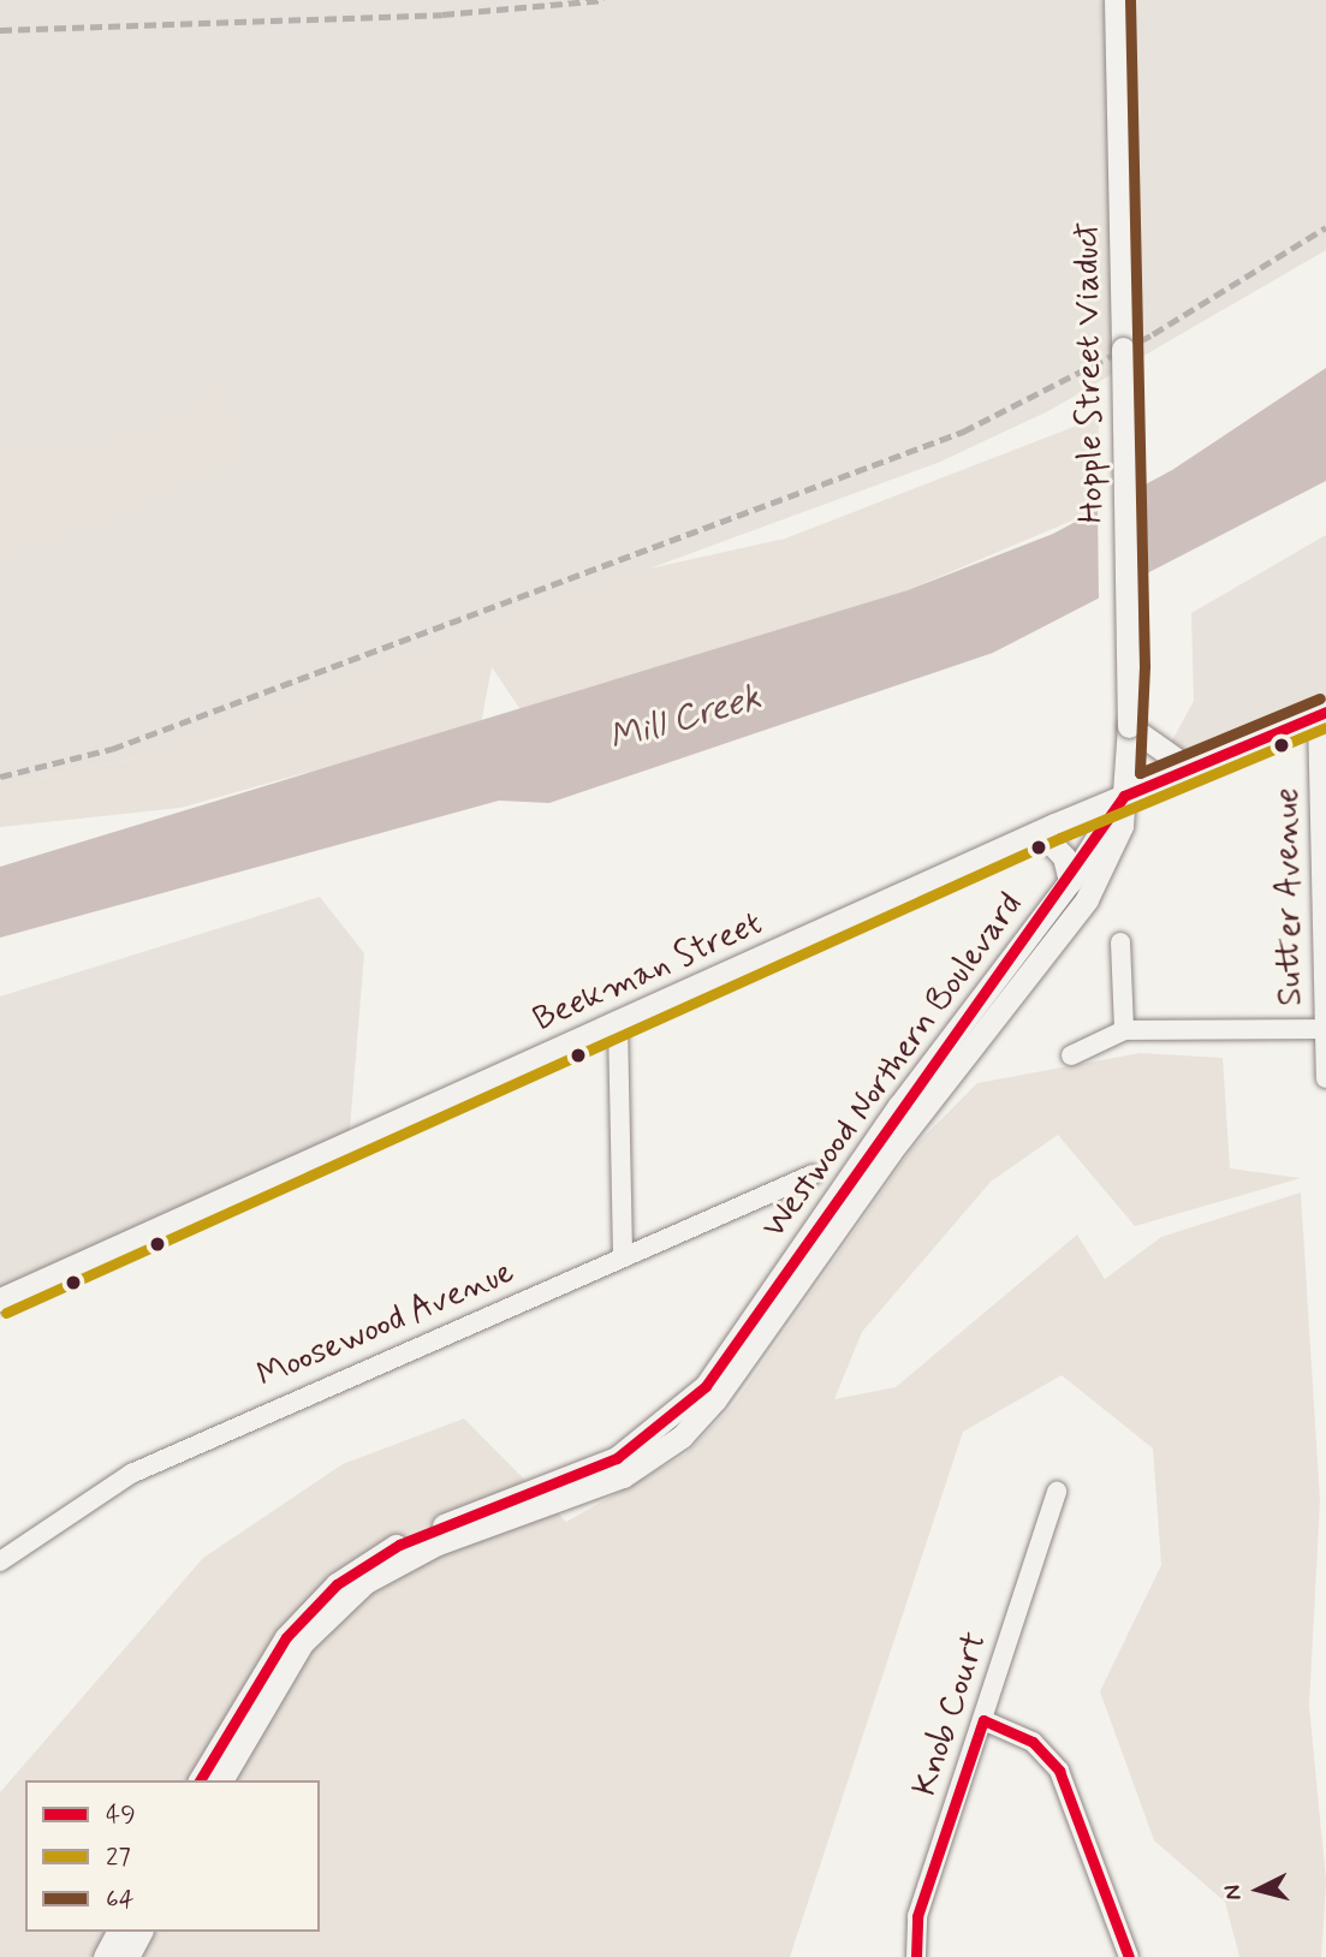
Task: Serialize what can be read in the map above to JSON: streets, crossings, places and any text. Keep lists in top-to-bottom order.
{
  "streets": {
    "main road": ["Hopple Street Viaduct", "Beekman Street", "Westwood Northern Boulevard"],
    "street": ["Sutter Avenue", "Moosewood Avenue", "Knob Court"]
  },
  "crossings": [
    ["Hopple Street Viaduct", "Beekman Street"],
    ["Hopple Street Viaduct", "Westwood Northern Boulevard"],
    ["Sutter Avenue", "Beekman Street"],
    ["Beekman Street", "Westwood Northern Boulevard"]
  ],
  "water": ["Mill Creek"],
  "lines": ["transit line 64", "transit line 49", "transit line 27"],
  "legend": ["49", "27", "64"],
  "north": "left"
}
